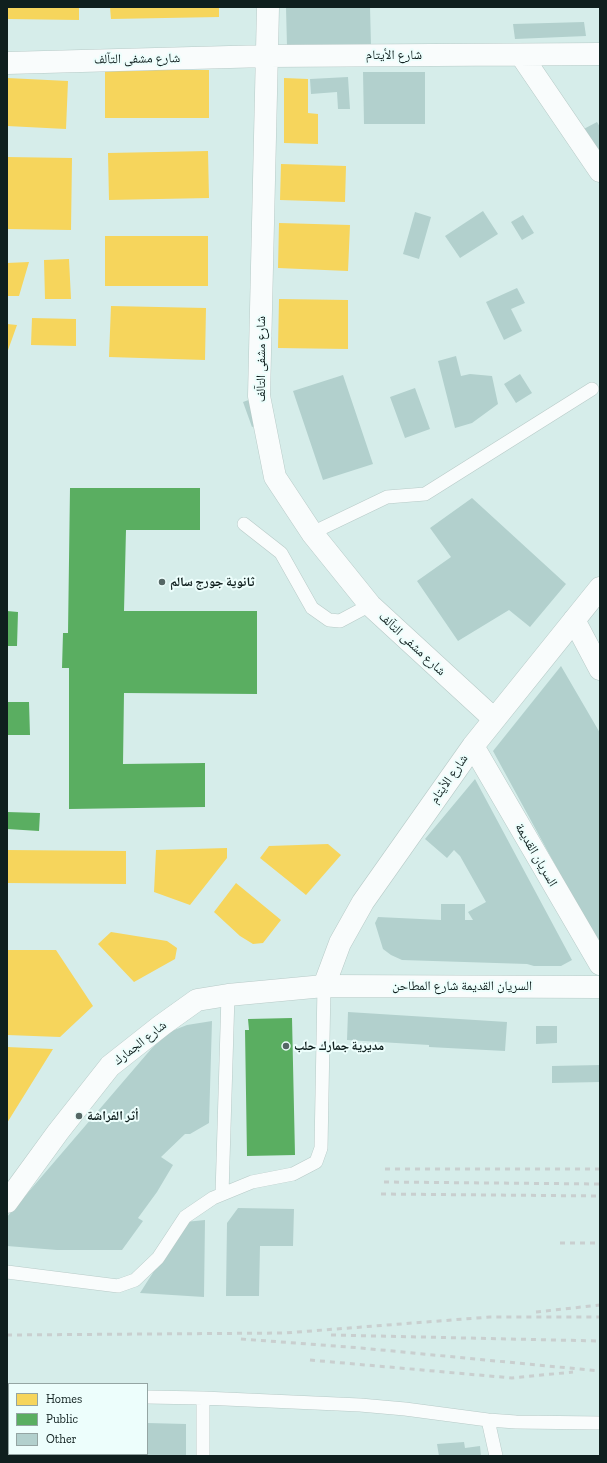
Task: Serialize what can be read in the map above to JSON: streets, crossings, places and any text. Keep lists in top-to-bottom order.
{
  "streets": {
    "street": [
      "شارع الأيتام",
      "شارع مشفى التآلف",
      "السريان القديمة",
      "السريان القديمة شارع المطاحن",
      "شارع الجمارك"
    ]
  },
  "crossings": [
    ["شارع الأيتام", "شارع مشفى التآلف"],
    ["شارع الأيتام", "السريان القديمة"],
    ["شارع الأيتام", "السريان القديمة شارع المطاحن"],
    ["شارع الأيتام", "شارع الجمارك"],
    ["السريان القديمة شارع المطاحن", "شارع الجمارك"]
  ],
  "places": ["ثانوية جورج سالم", "مديرية جمارك حلب", "أثر الفراشة"],
  "legend": ["Homes", "Public", "Other"]
}
